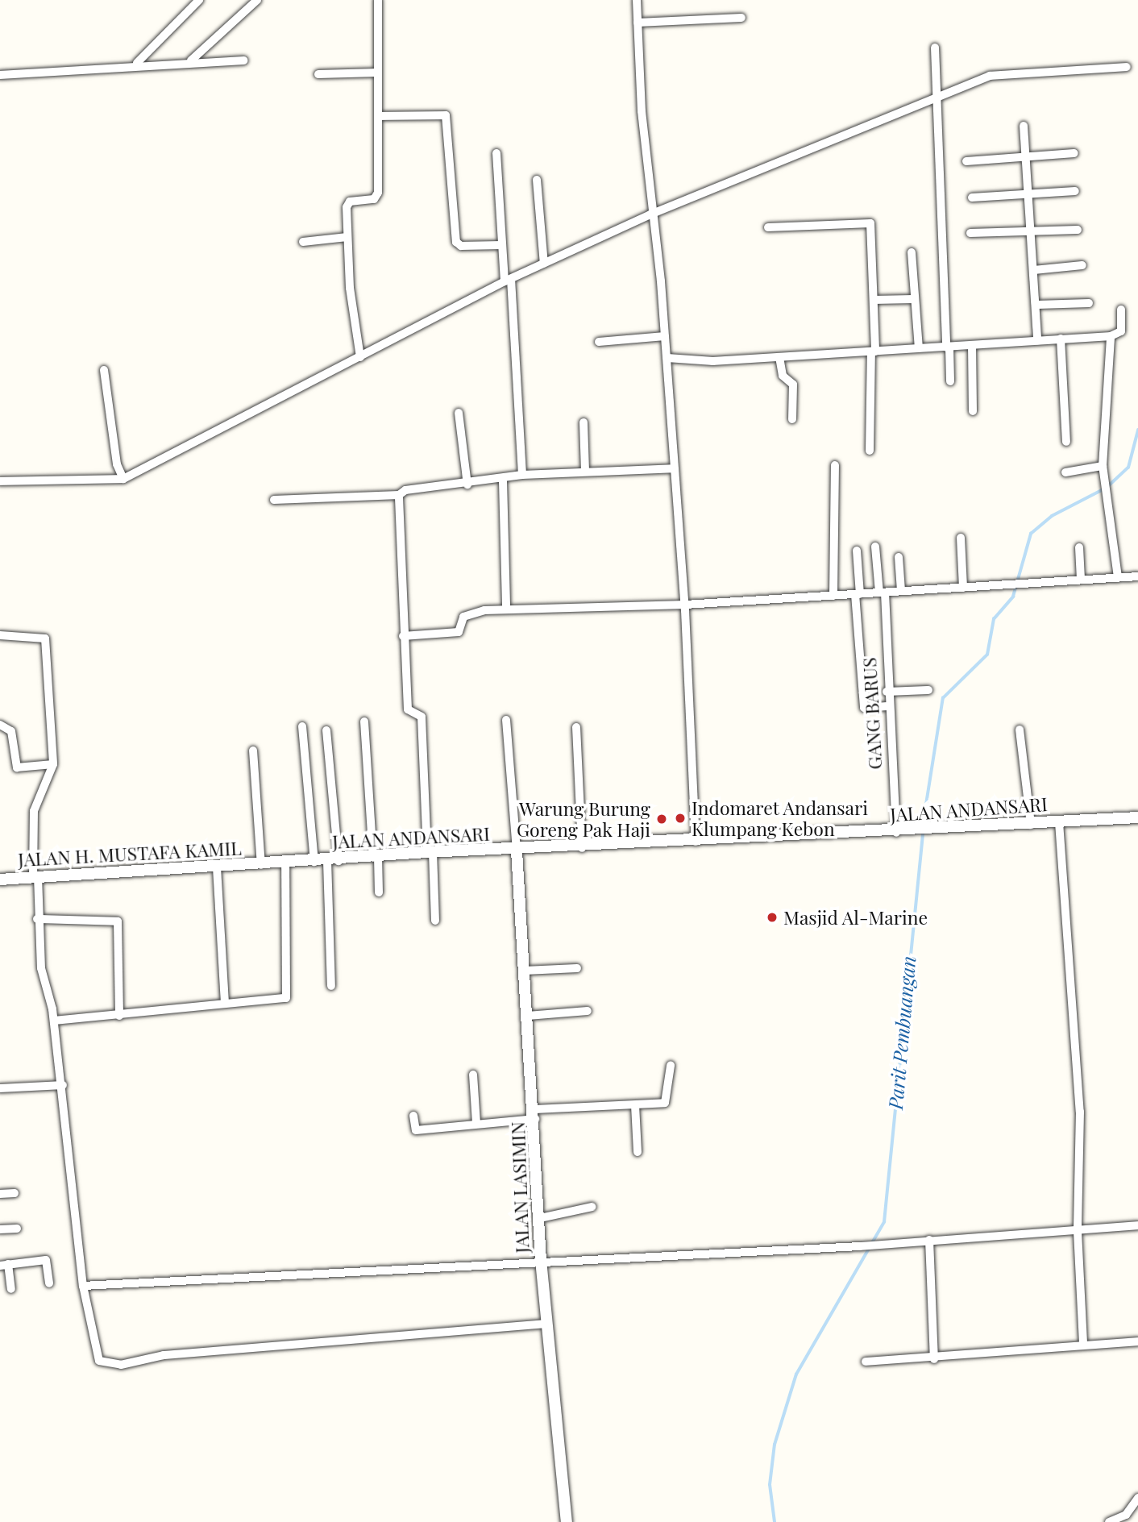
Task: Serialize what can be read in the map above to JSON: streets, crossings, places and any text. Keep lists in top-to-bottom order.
{
  "streets": {
    "street": [
      "GANG BARUS",
      "JALAN ANDANSARI",
      "JALAN H. MUSTAFA KAMIL",
      "JALAN LASIMIN"
    ]
  },
  "crossings": [
    ["GANG BARUS", "JALAN ANDANSARI"],
    ["JALAN ANDANSARI", "JALAN H. MUSTAFA KAMIL"],
    ["JALAN ANDANSARI", "JALAN LASIMIN"]
  ],
  "water": ["Parit Pembuangan"],
  "places": ["Indomaret Andansari Klumpang Kebon", "Warung Burung Goreng Pak Haji", "Masjid Al-Marine"]
}
